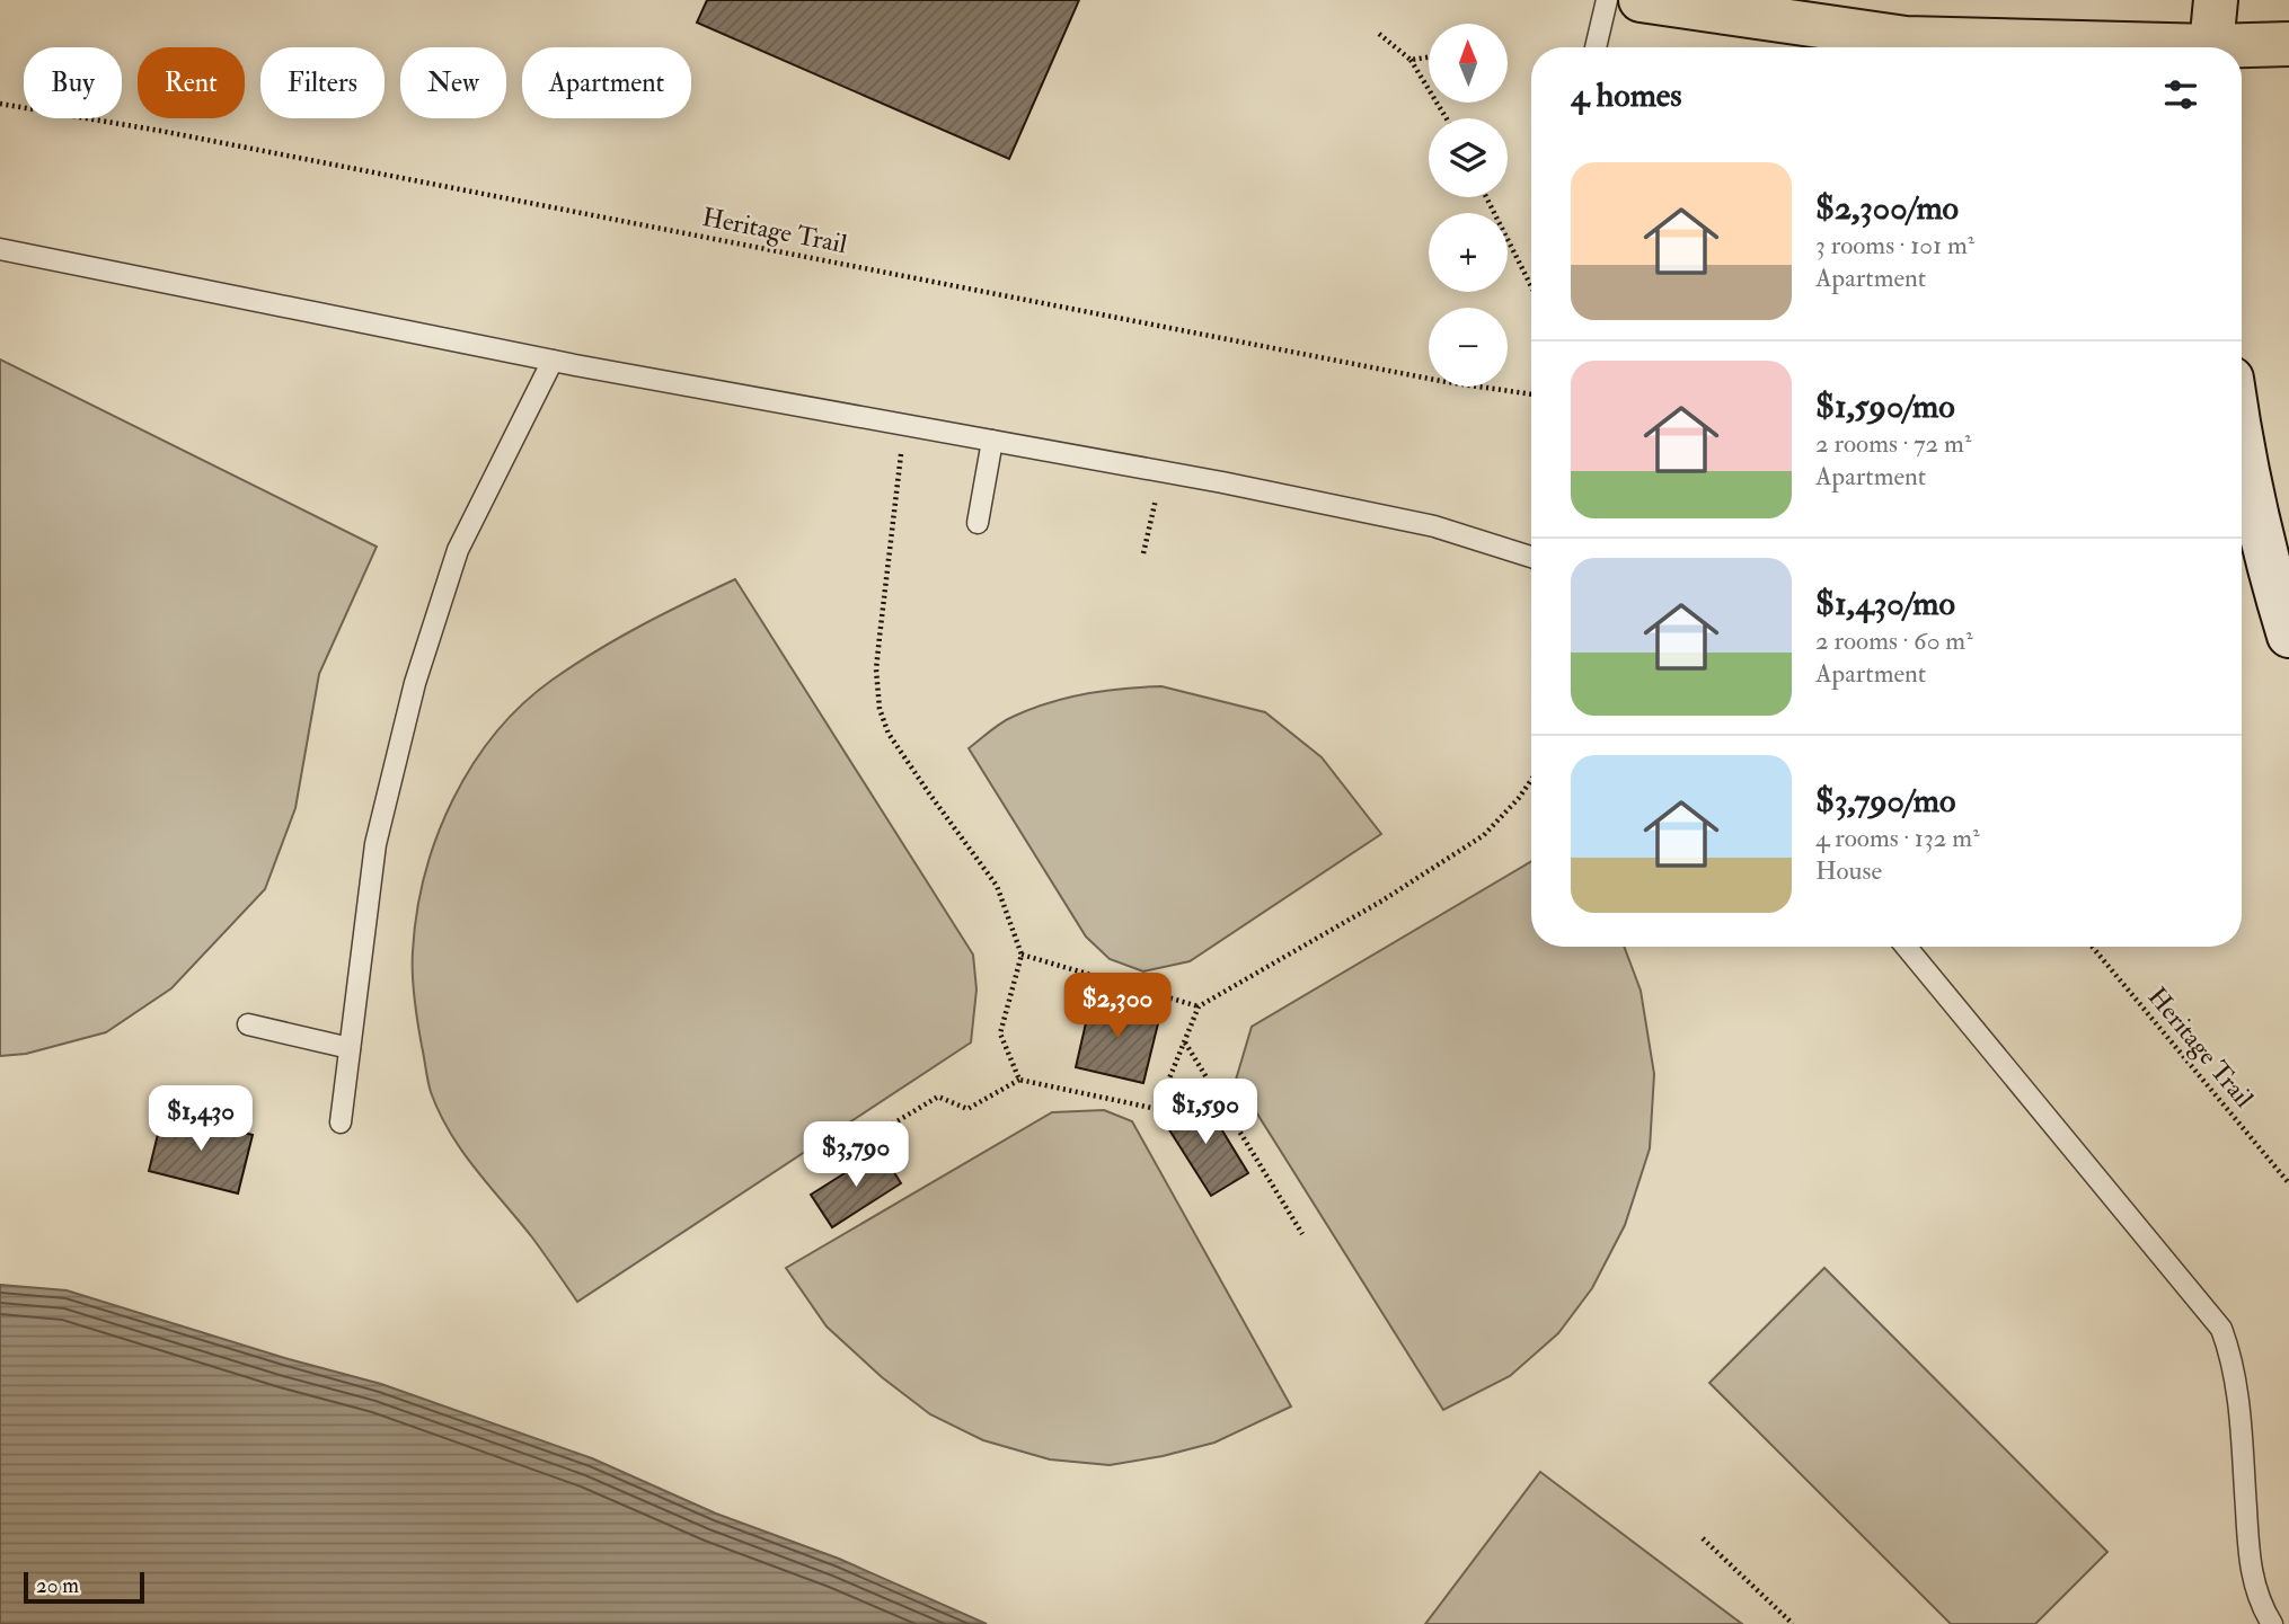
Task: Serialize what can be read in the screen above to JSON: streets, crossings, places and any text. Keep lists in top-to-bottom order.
{
  "streets": {
    "path": ["Heritage Trail"]
  },
  "scale_bar": "20 m",
  "north": "top",
  "page": {
    "map_buttons": ["+", "−"],
    "chip": [
      "Buy",
      "Rent",
      "Filters",
      "New",
      "Apartment"
    ],
    "heading": "4 homes",
    "list": [
      {
        "name": "$2,300/mo",
        "note": "3 rooms · 101 m² · Apartment"
      },
      {
        "name": "$1,590/mo",
        "note": "2 rooms · 72 m² · Apartment"
      },
      {
        "name": "$1,430/mo",
        "note": "2 rooms · 60 m² · Apartment"
      },
      {
        "name": "$3,790/mo",
        "note": "4 rooms · 132 m² · House"
      }
    ],
    "price": [
      "$2,300",
      "$1,590",
      "$1,430",
      "$3,790"
    ],
    "scale": "20 m"
  }
}
